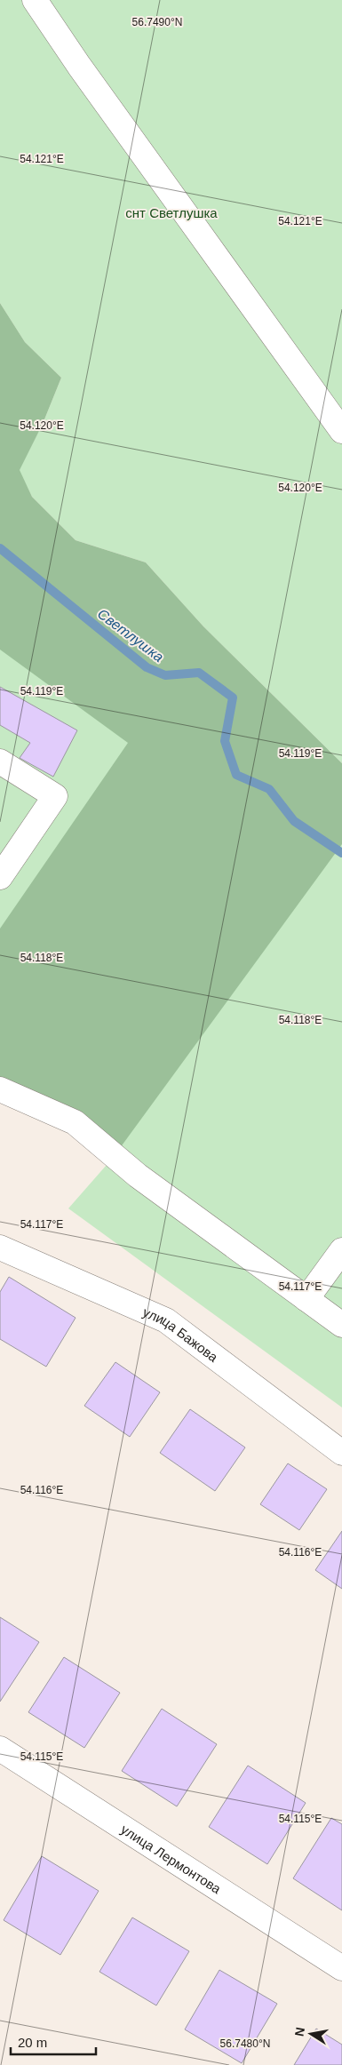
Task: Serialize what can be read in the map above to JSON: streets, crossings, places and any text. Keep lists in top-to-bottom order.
{
  "streets": {
    "street": ["улица Бажова", "улица Лермонтова"]
  },
  "water": ["Светлушка"],
  "parks": ["снт Светлушка"],
  "scale_bar": "20 m",
  "north": "left",
  "coordinates": [
    "56.7490°N",
    "54.121°E",
    "54.120°E",
    "54.119°E",
    "54.118°E",
    "54.117°E",
    "54.116°E",
    "54.115°E",
    "56.7480°N"
  ]
}
